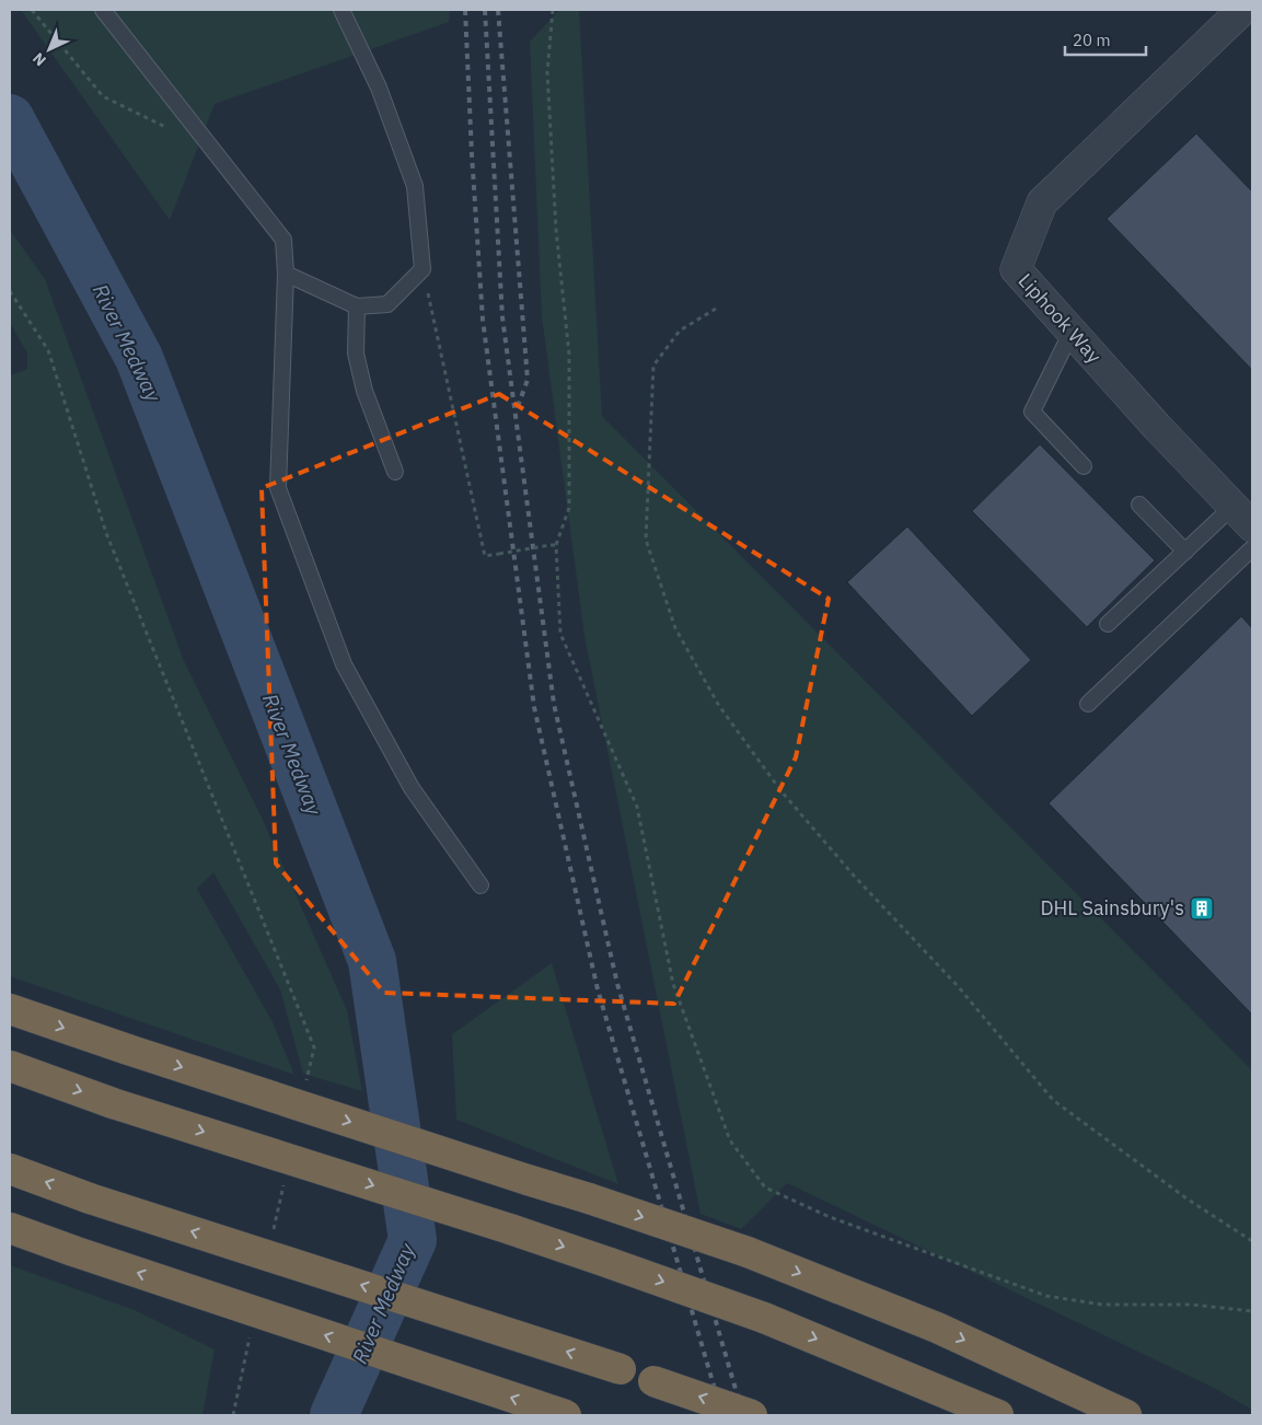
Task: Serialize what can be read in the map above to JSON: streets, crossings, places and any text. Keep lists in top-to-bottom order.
{
  "streets": {
    "street": ["Liphook Way"]
  },
  "water": ["River Medway"],
  "places": {
    "building": ["DHL Sainsbury's"]
  },
  "scale_bar": "20 m",
  "north": "bottom left"
}
